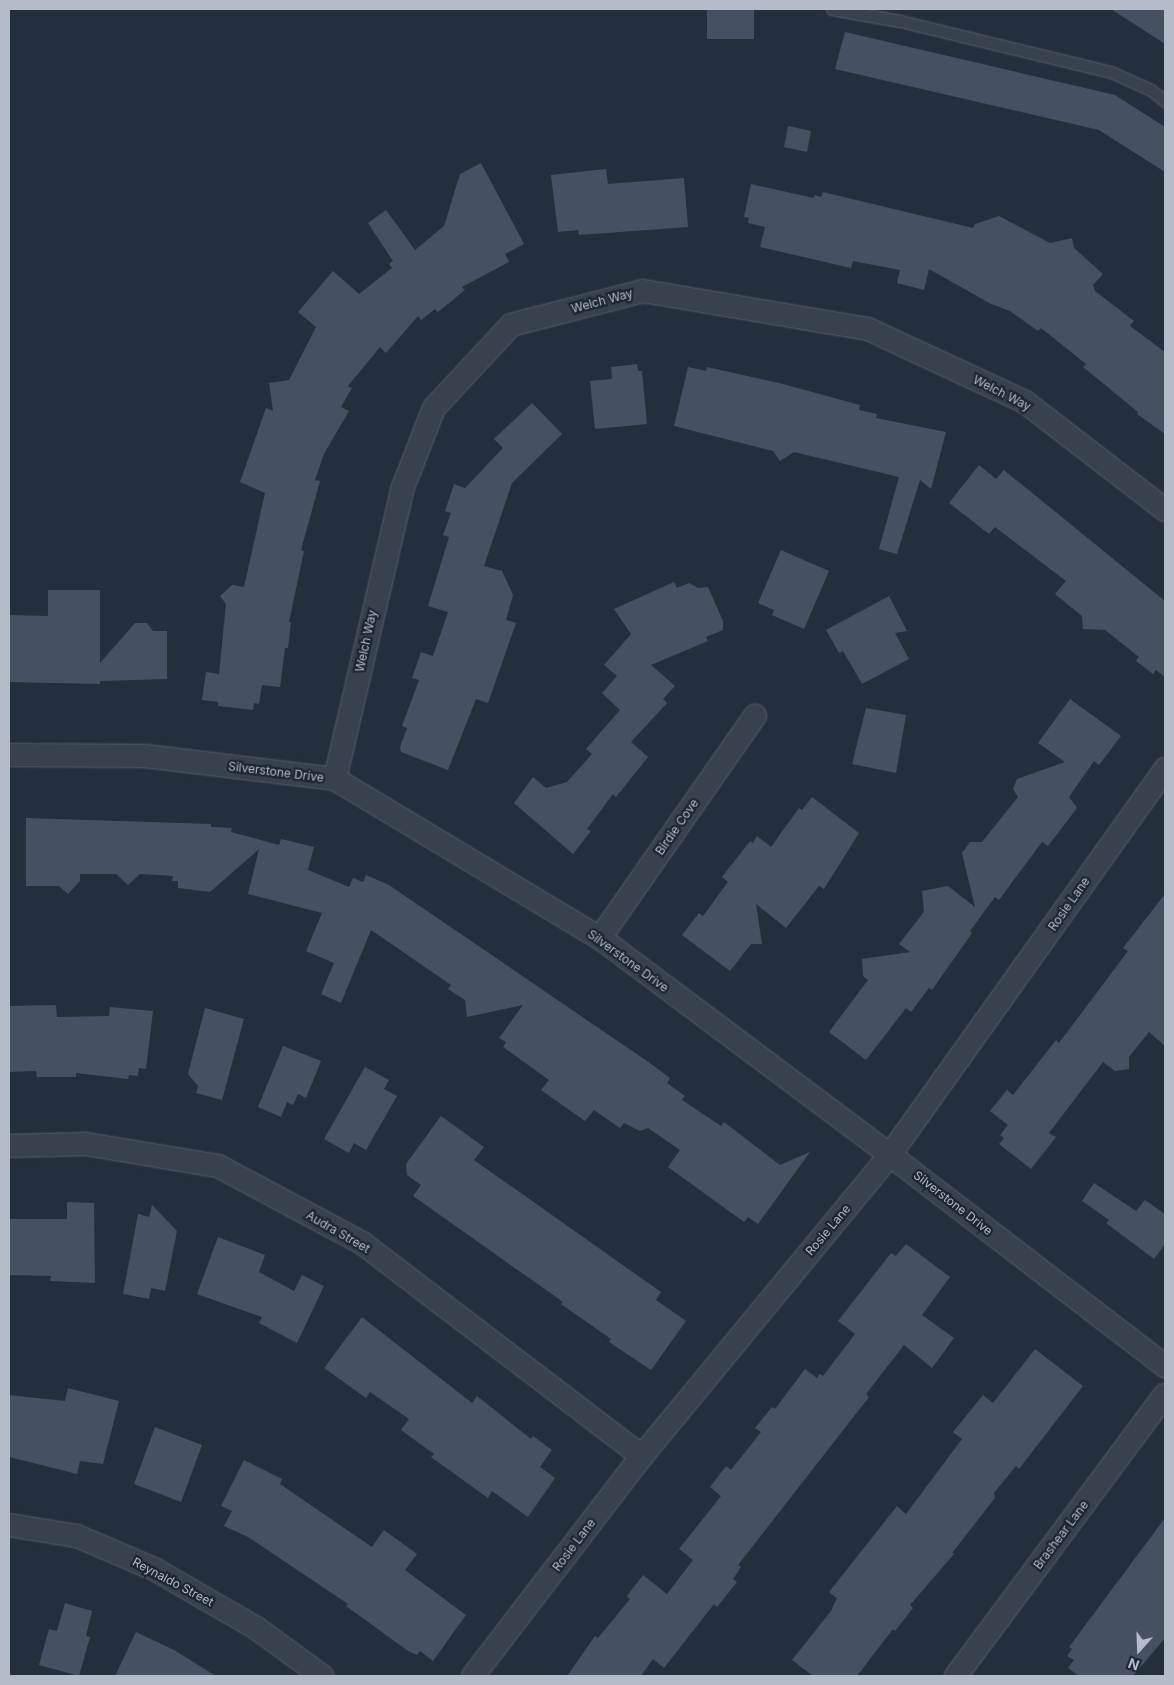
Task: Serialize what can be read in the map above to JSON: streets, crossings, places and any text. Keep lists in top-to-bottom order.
{
  "streets": {
    "street": [
      "Welch Way",
      "Silverstone Drive",
      "Birdie Cove",
      "Rosie Lane",
      "Audra Street",
      "Brashear Lane",
      "Reynaldo Street"
    ]
  },
  "crossings": [
    ["Welch Way", "Silverstone Drive"],
    ["Silverstone Drive", "Birdie Cove"],
    ["Silverstone Drive", "Rosie Lane"],
    ["Rosie Lane", "Audra Street"]
  ],
  "north": "bottom"
}
